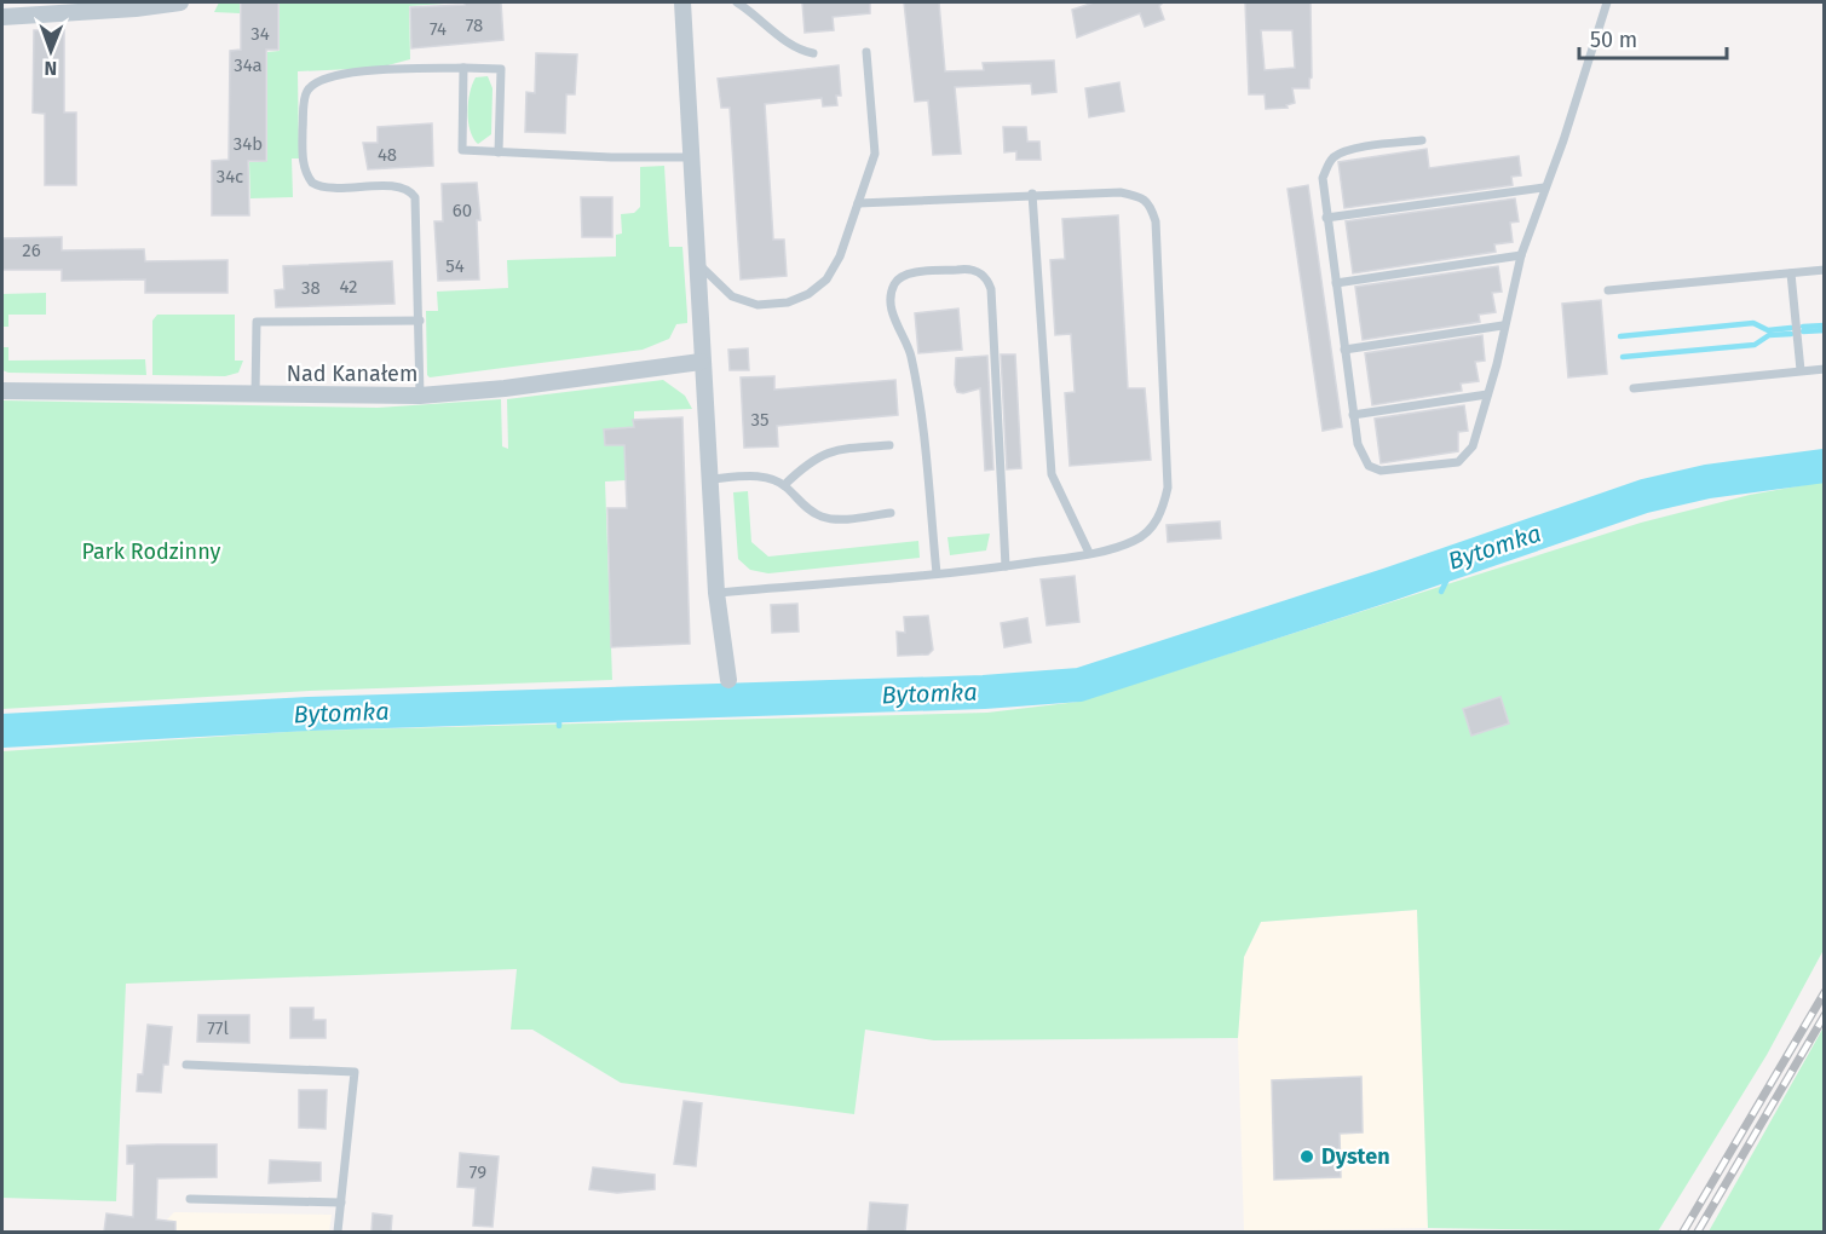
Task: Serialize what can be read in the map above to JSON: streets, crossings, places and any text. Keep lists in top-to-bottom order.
{
  "streets": {
    "street": ["Nad Kanałem"]
  },
  "water": ["Bytomka"],
  "parks": ["Park Rodzinny"],
  "places": ["Dysten"],
  "house_numbers": [
    "78",
    "74",
    "34",
    "34a",
    "34b",
    "48",
    "34c",
    "60",
    "26",
    "54",
    "42",
    "38",
    "35",
    "77l",
    "79"
  ],
  "scale_bar": "50 m",
  "north": "bottom"
}
